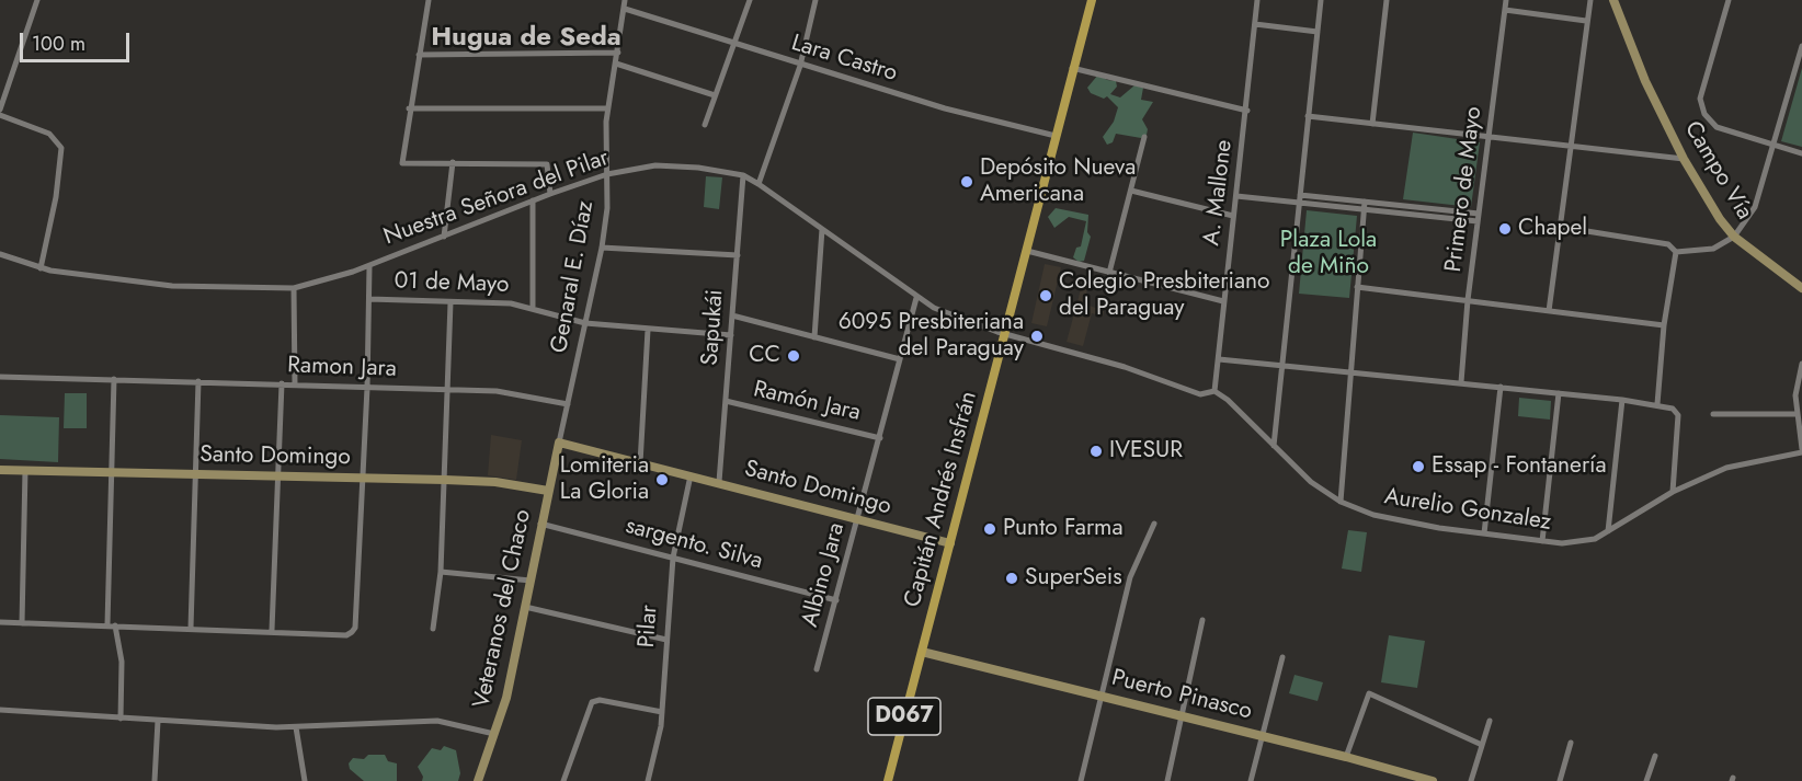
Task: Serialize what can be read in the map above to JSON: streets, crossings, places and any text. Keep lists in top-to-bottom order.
{
  "streets": {
    "main road": ["Capitán Andrés Insfrán", "D067"],
    "street": [
      "Lara Castro",
      "Campo Vía",
      "Primero de Mayo",
      "A. Mallone",
      "Nuestra Señora del Pilar",
      "Genaral E. Díaz",
      "01 de Mayo",
      "Sapukái",
      "Ramon Jara",
      "Ramón Jara",
      "Santo Domingo",
      "Aurelio Gonzalez",
      "sargento. Silva",
      "Albino Jara",
      "Veteranos del Chaco",
      "Pilar",
      "Puerto Pinasco"
    ]
  },
  "crossings": [
    ["Lara Castro", "Genaral E. Díaz"],
    ["Lara Castro", "Capitán Andrés Insfrán"],
    ["A. Mallone", "Aurelio Gonzalez"],
    ["Nuestra Señora del Pilar", "Genaral E. Díaz"],
    ["Nuestra Señora del Pilar", "Sapukái"],
    ["Nuestra Señora del Pilar", "Capitán Andrés Insfrán"],
    ["Nuestra Señora del Pilar", "Albino Jara"],
    ["Genaral E. Díaz", "01 de Mayo"],
    ["Genaral E. Díaz", "Ramon Jara"],
    ["Genaral E. Díaz", "Santo Domingo"],
    ["Genaral E. Díaz", "Veteranos del Chaco"],
    ["Sapukái", "Ramón Jara"],
    ["Sapukái", "Santo Domingo"],
    ["Ramón Jara", "Albino Jara"],
    ["Santo Domingo", "Capitán Andrés Insfrán"],
    ["Santo Domingo", "Albino Jara"],
    ["Santo Domingo", "Veteranos del Chaco"],
    ["Santo Domingo", "Pilar"],
    ["Capitán Andrés Insfrán", "Puerto Pinasco"],
    ["sargento. Silva", "Albino Jara"],
    ["sargento. Silva", "Veteranos del Chaco"],
    ["sargento. Silva", "Pilar"]
  ],
  "districts": ["Hugua de Seda"],
  "parks": ["Plaza Lola de Miño"],
  "places": [
    "Depósito Nueva Americana",
    "Chapel",
    "Colegio Presbiteriano del Paraguay",
    "6095 Presbiteriana del Paraguay",
    "CC",
    "IVESUR",
    "Essap - Fontanería",
    "Lomiteria La Gloria",
    "Punto Farma",
    "SuperSeis"
  ],
  "scale_bar": "100 m"
}
